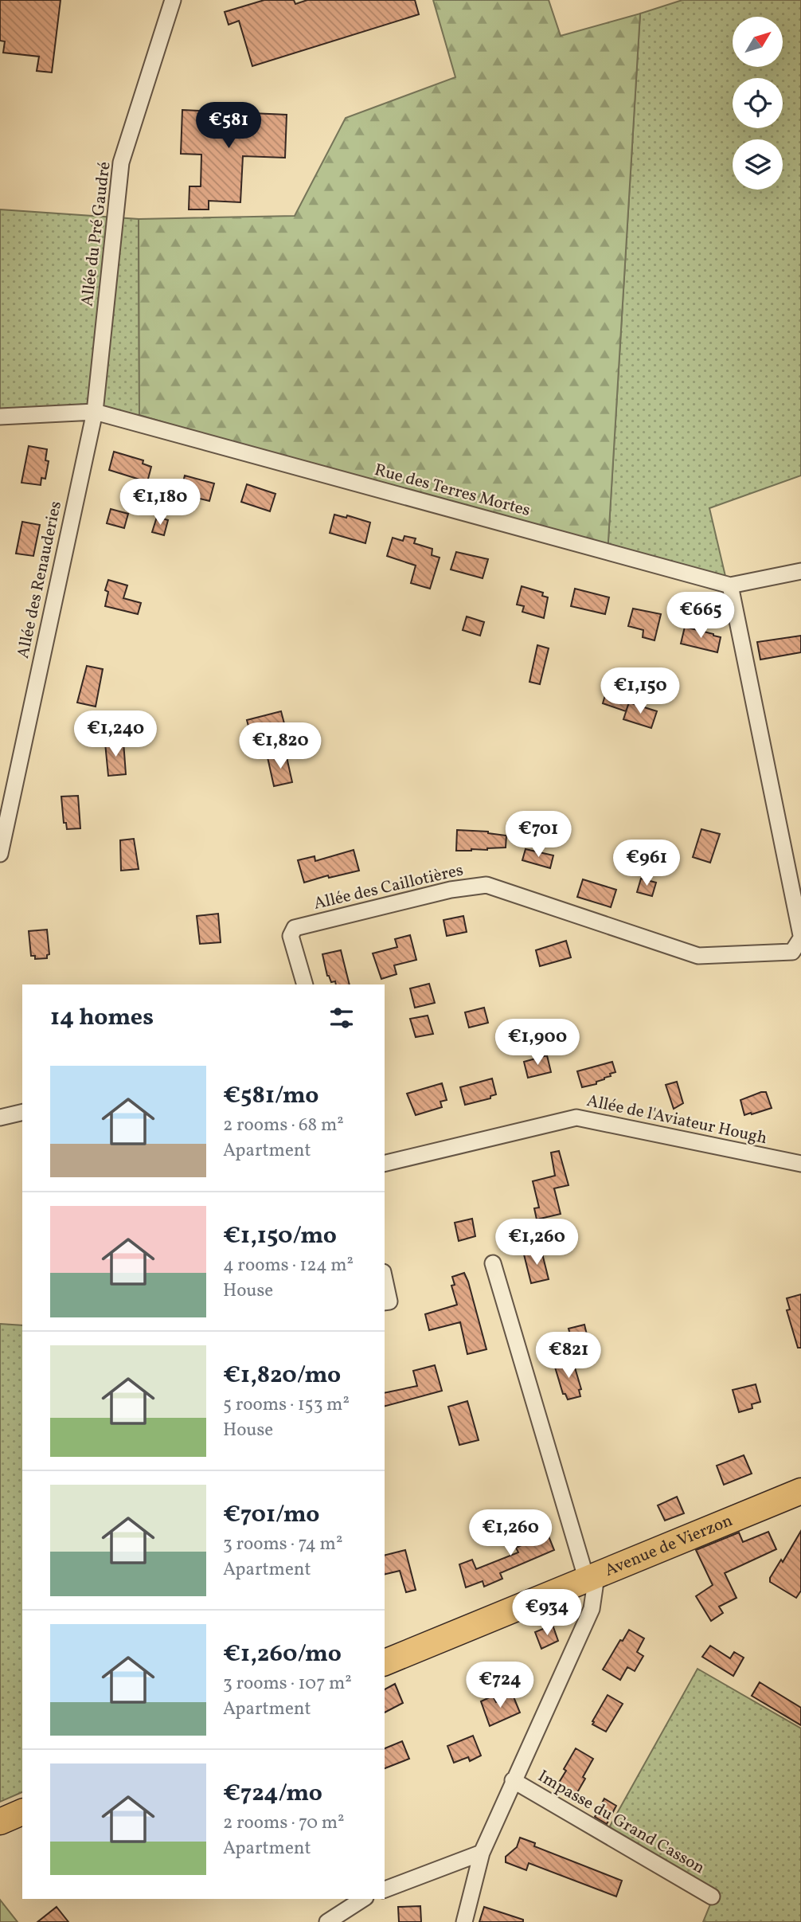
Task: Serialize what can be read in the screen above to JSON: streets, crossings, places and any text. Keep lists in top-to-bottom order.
{
  "streets": {
    "main road": ["Avenue de Vierzon"],
    "street": [
      "Allée du Pré Gaudré",
      "Rue des Terres Mortes",
      "Allée des Renauderies",
      "Allée des Caillotières",
      "Allée de l'Aviateur Hough",
      "Impasse du Grand Casson"
    ]
  },
  "crossings": [
    ["Allée du Pré Gaudré", "Rue des Terres Mortes"],
    ["Allée du Pré Gaudré", "Allée des Renauderies"],
    ["Rue des Terres Mortes", "Allée des Renauderies"],
    ["Rue des Terres Mortes", "Allée des Caillotières"]
  ],
  "north": "top right",
  "page": {
    "price": [
      "€581",
      "€1,180",
      "€665",
      "€1,150",
      "€1,240",
      "€1,820",
      "€701",
      "€961",
      "€1,900",
      "€1,260",
      "€821",
      "€1,260",
      "€934",
      "€724"
    ],
    "heading": "14 homes",
    "list": [
      {
        "name": "€581/mo",
        "note": "2 rooms · 68 m² · Apartment"
      },
      {
        "name": "€1,150/mo",
        "note": "4 rooms · 124 m² · House"
      },
      {
        "name": "€1,820/mo",
        "note": "5 rooms · 153 m² · House"
      },
      {
        "name": "€701/mo",
        "note": "3 rooms · 74 m² · Apartment"
      },
      {
        "name": "€1,260/mo",
        "note": "3 rooms · 107 m² · Apartment"
      },
      {
        "name": "€724/mo",
        "note": "2 rooms · 70 m² · Apartment"
      }
    ]
  }
}
